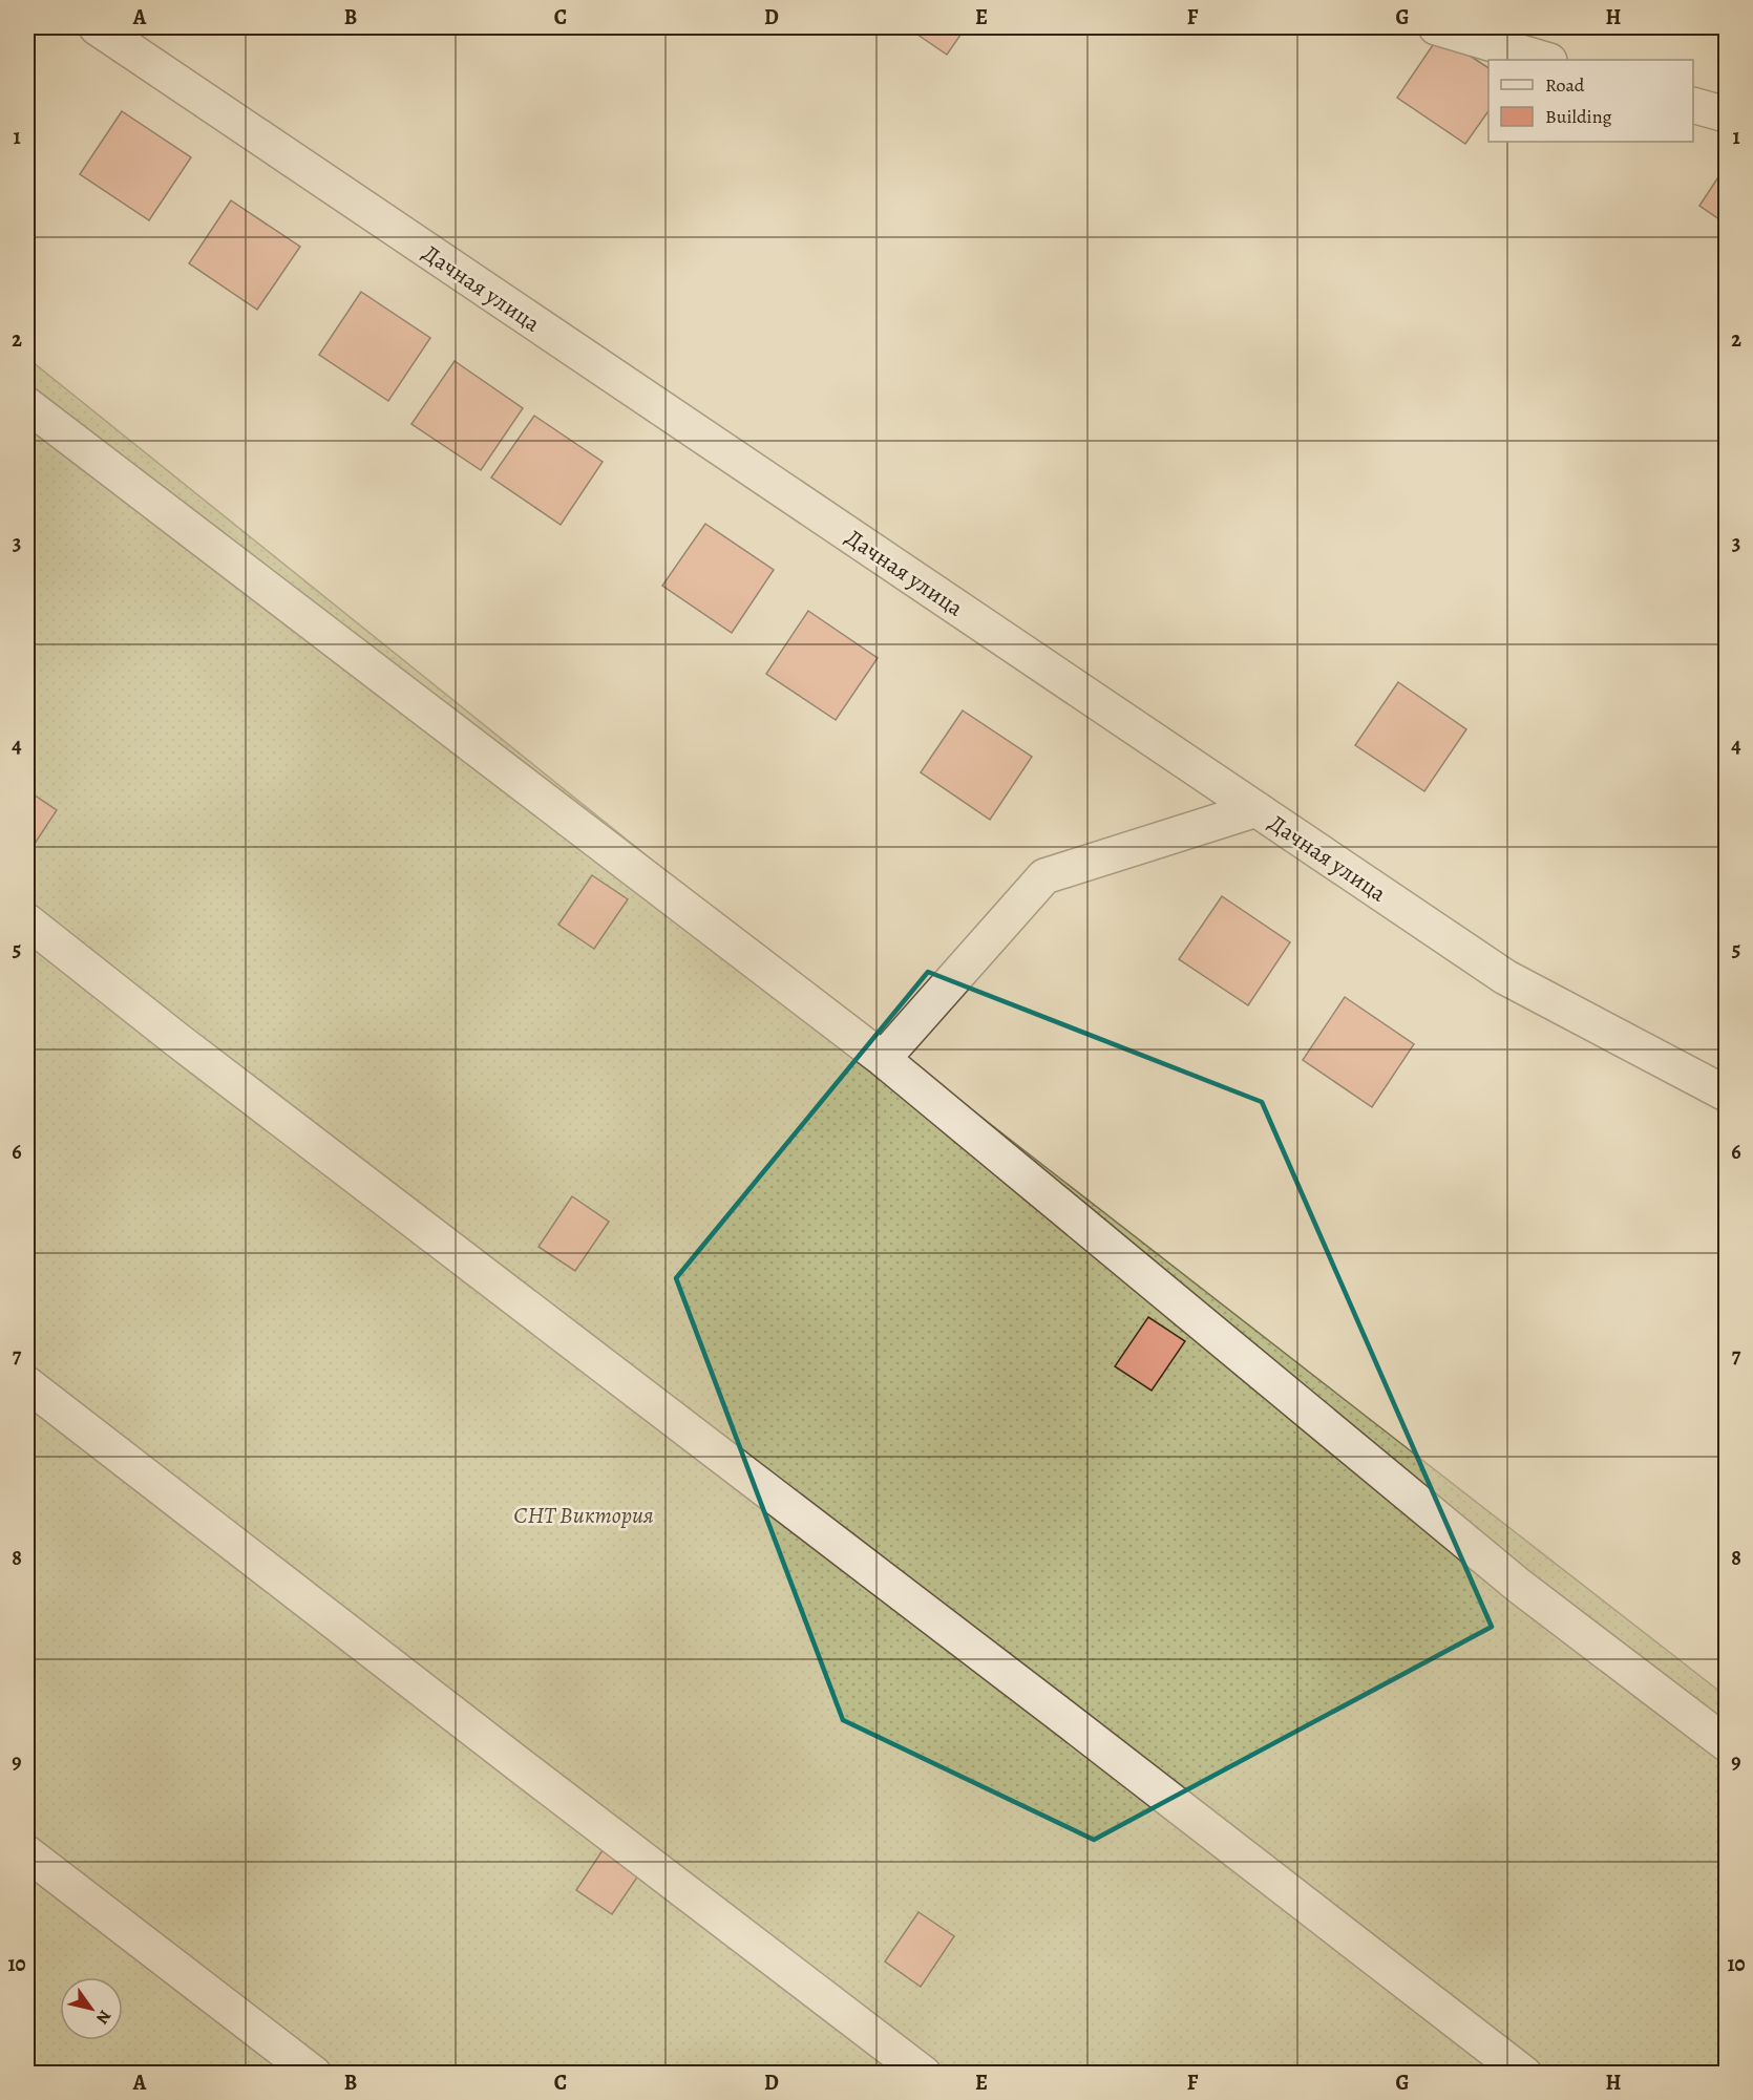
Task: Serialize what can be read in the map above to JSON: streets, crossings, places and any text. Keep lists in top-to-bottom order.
{
  "streets": {
    "street": ["Дачная улица"]
  },
  "parks": ["СНТ Виктория"],
  "legend": ["Road", "Building"],
  "north": "bottom right",
  "grid": {
    "columns": [
      "A",
      "B",
      "C",
      "D",
      "E",
      "F",
      "G",
      "H"
    ],
    "rows": [
      "1",
      "2",
      "3",
      "4",
      "5",
      "6",
      "7",
      "8",
      "9",
      "10"
    ]
  }
}
